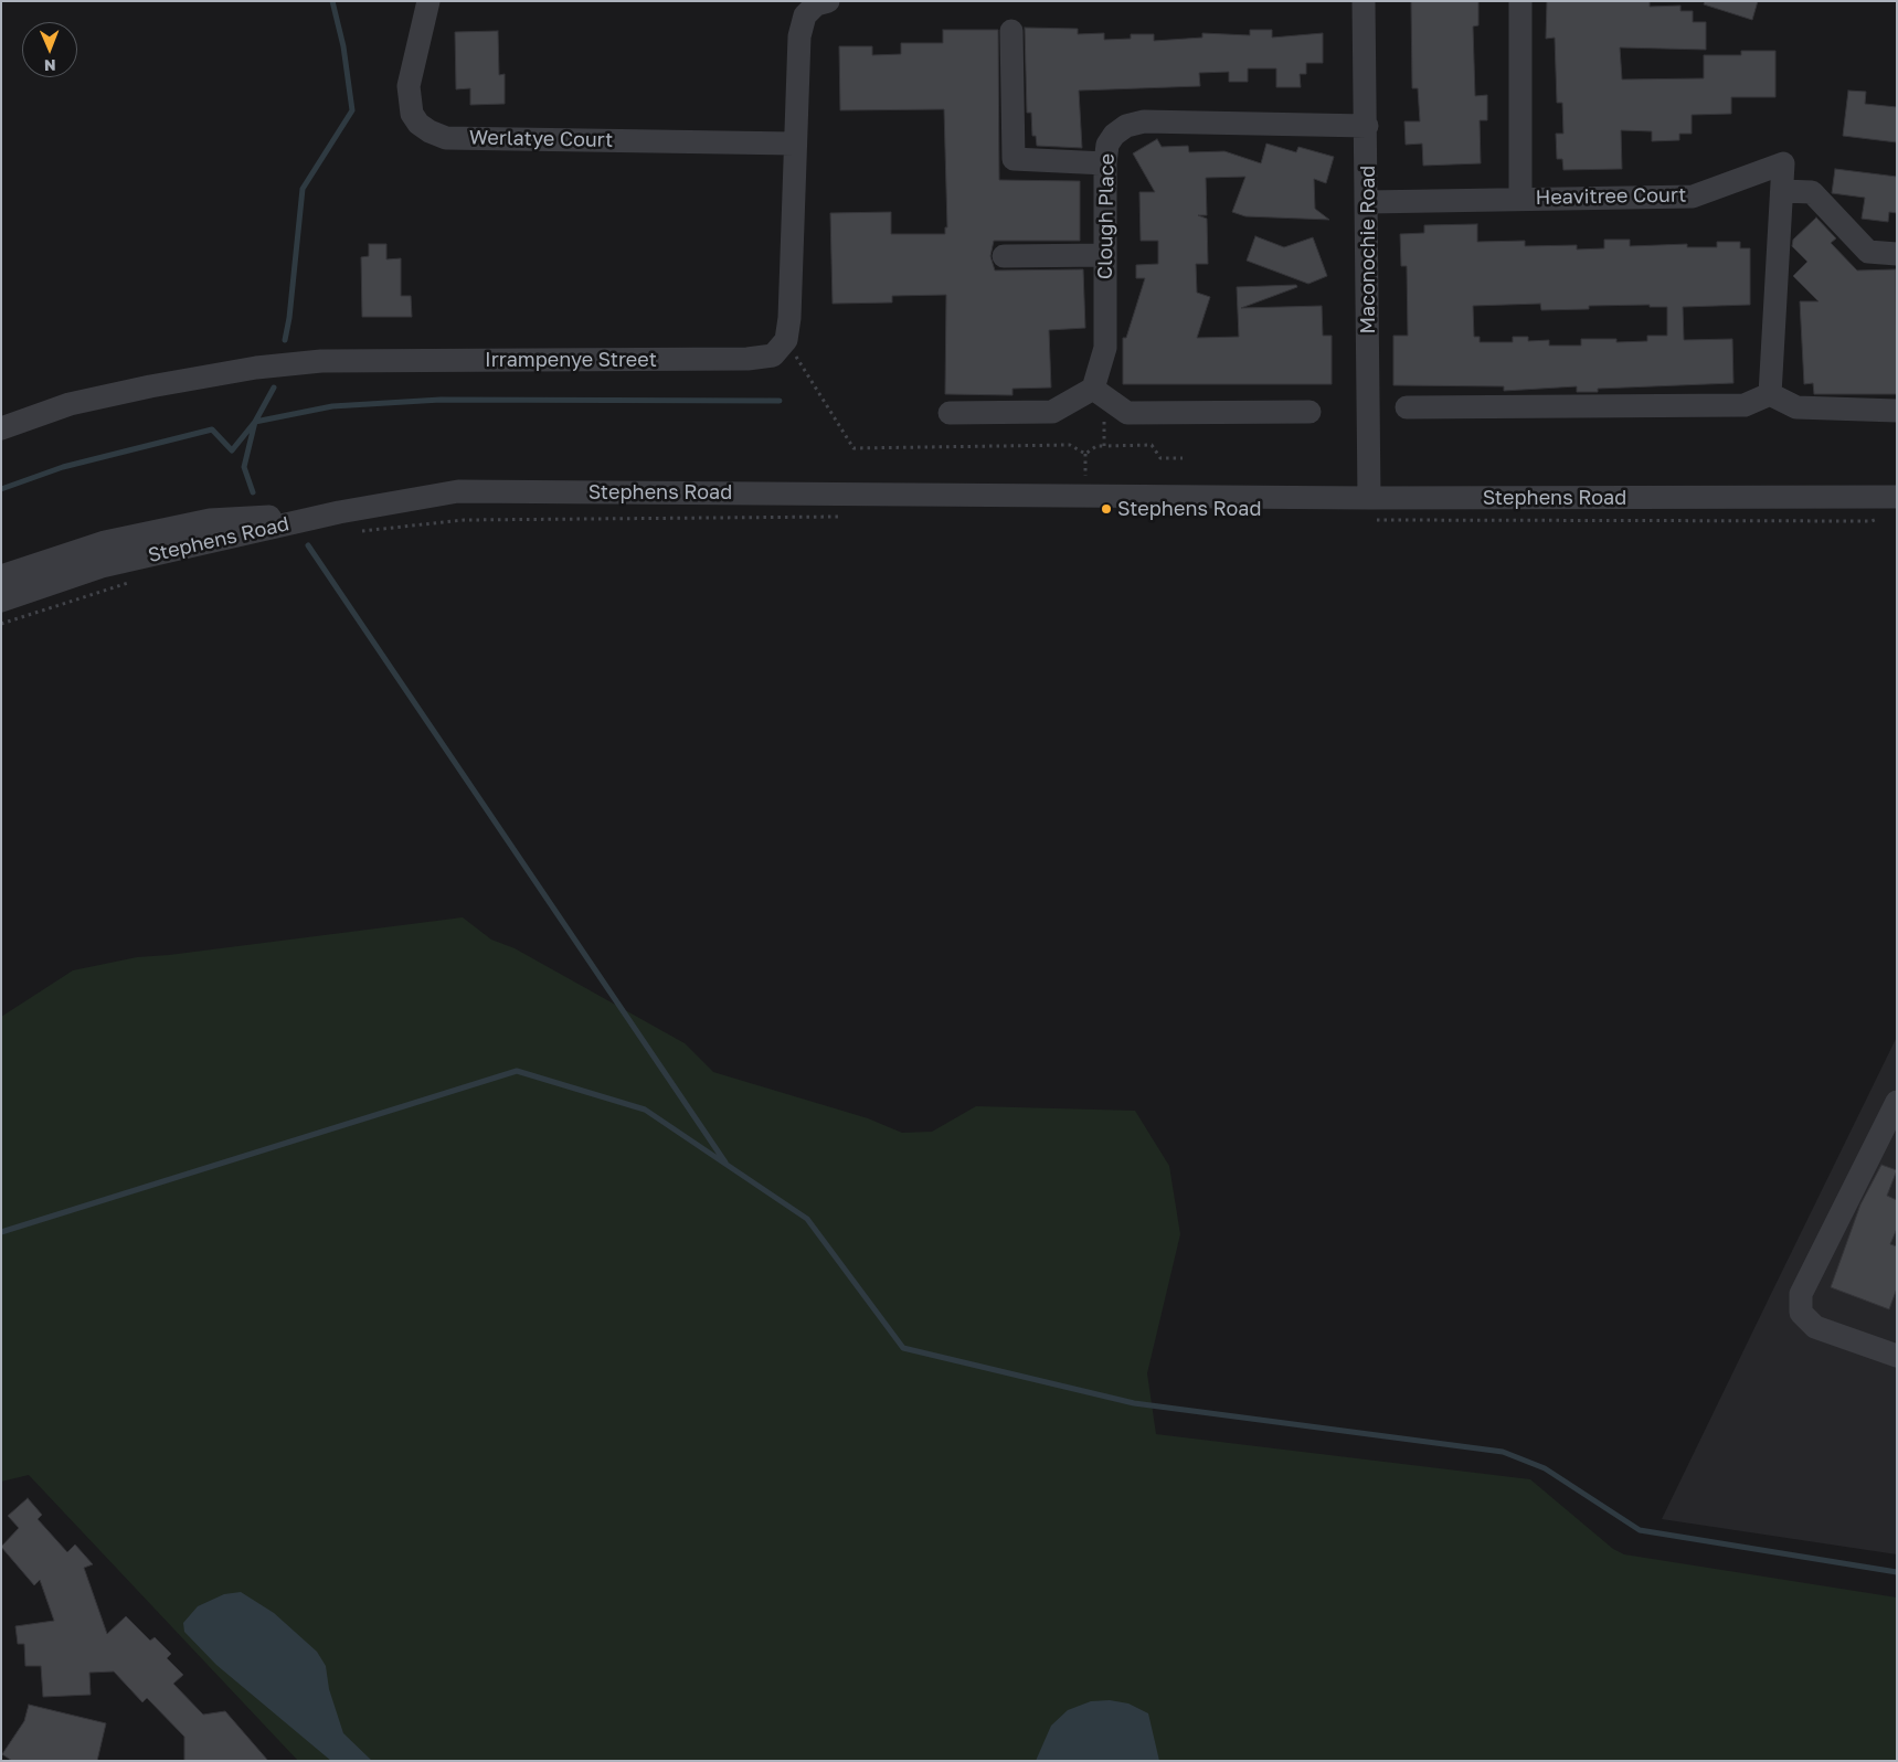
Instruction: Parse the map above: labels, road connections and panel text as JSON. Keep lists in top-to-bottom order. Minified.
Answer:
{"streets":{"street":["Werlatye Court","Heavitree Court","Clough Place","Maconochie Road","Irrampenye Street","Stephens Road"]},"crossings":[["Heavitree Court","Maconochie Road"],["Clough Place","Maconochie Road"],["Maconochie Road","Stephens Road"]],"places":["Stephens Road"],"north":"bottom"}
